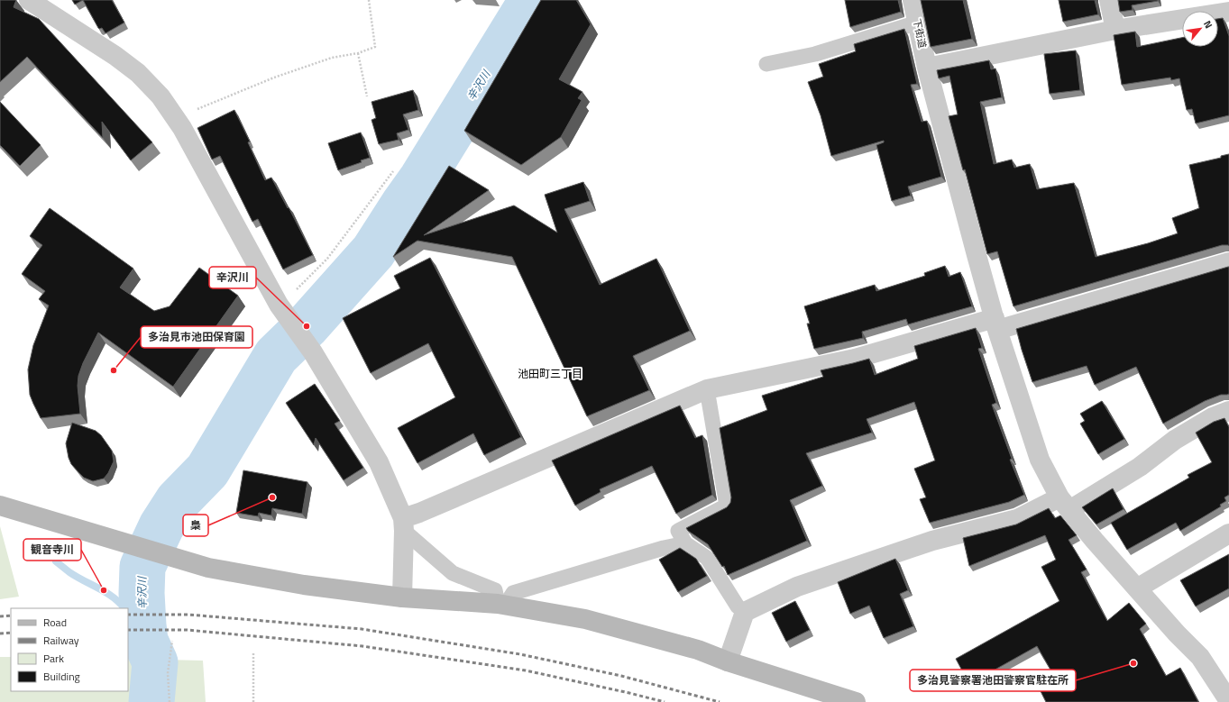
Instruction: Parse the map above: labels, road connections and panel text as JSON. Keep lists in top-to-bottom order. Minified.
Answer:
{"streets":{"street":["下街道"]},"districts":["池田町三丁目"],"water":["辛沢川"],"places":["辛沢川","多治見市池田保育園","梟","観音寺川","多治見警察署池田警察官駐在所"],"legend":["Road","Railway","Park","Building"],"north":"top right"}
